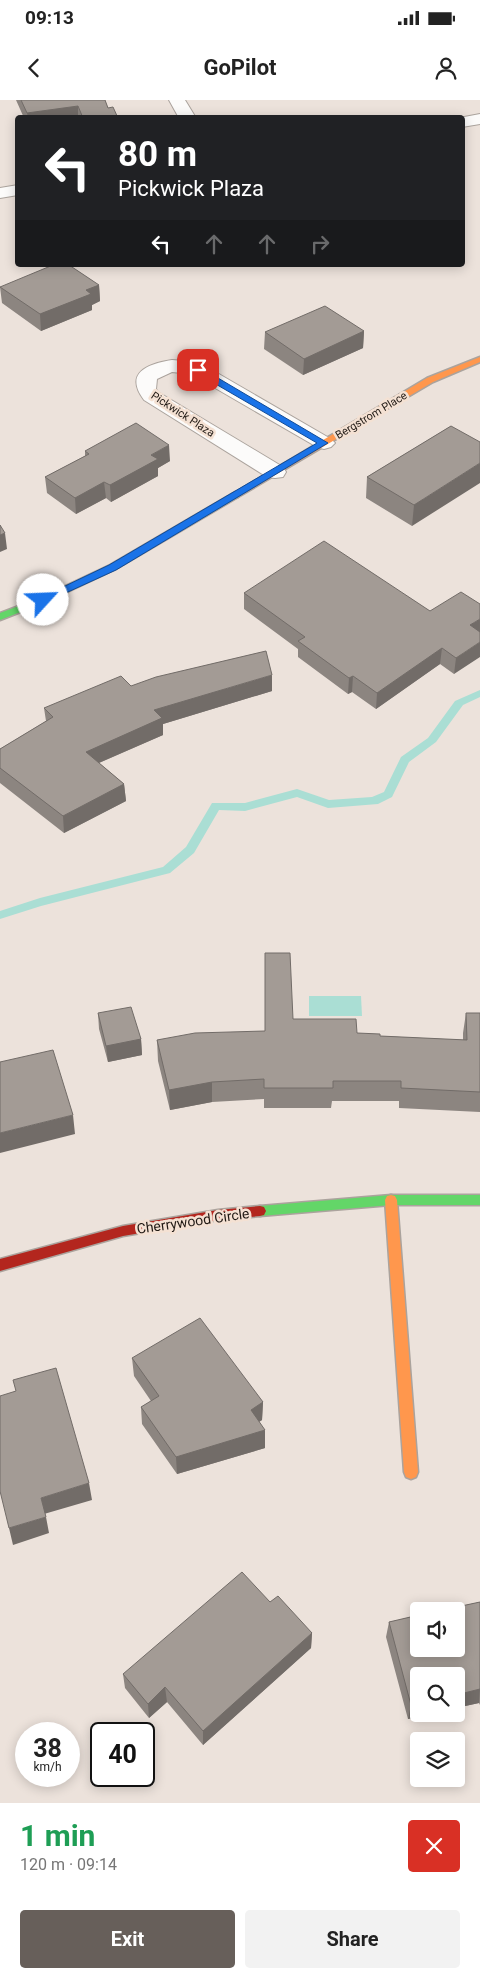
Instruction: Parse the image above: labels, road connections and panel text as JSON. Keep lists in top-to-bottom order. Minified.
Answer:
{"streets":{"street":["Pickwick Plaza","Bergstrom Place","Cherrywood Circle"]},"crossings":[["Pickwick Plaza","Bergstrom Place"]],"page":{"status":"09:13","header":"GoPilot","turn":["80 m","Pickwick Plaza"],"speed":"38 km/h","limit":"40","heading":["1 min","120 m · 09:14"],"buttons":["Exit","Share"]}}
